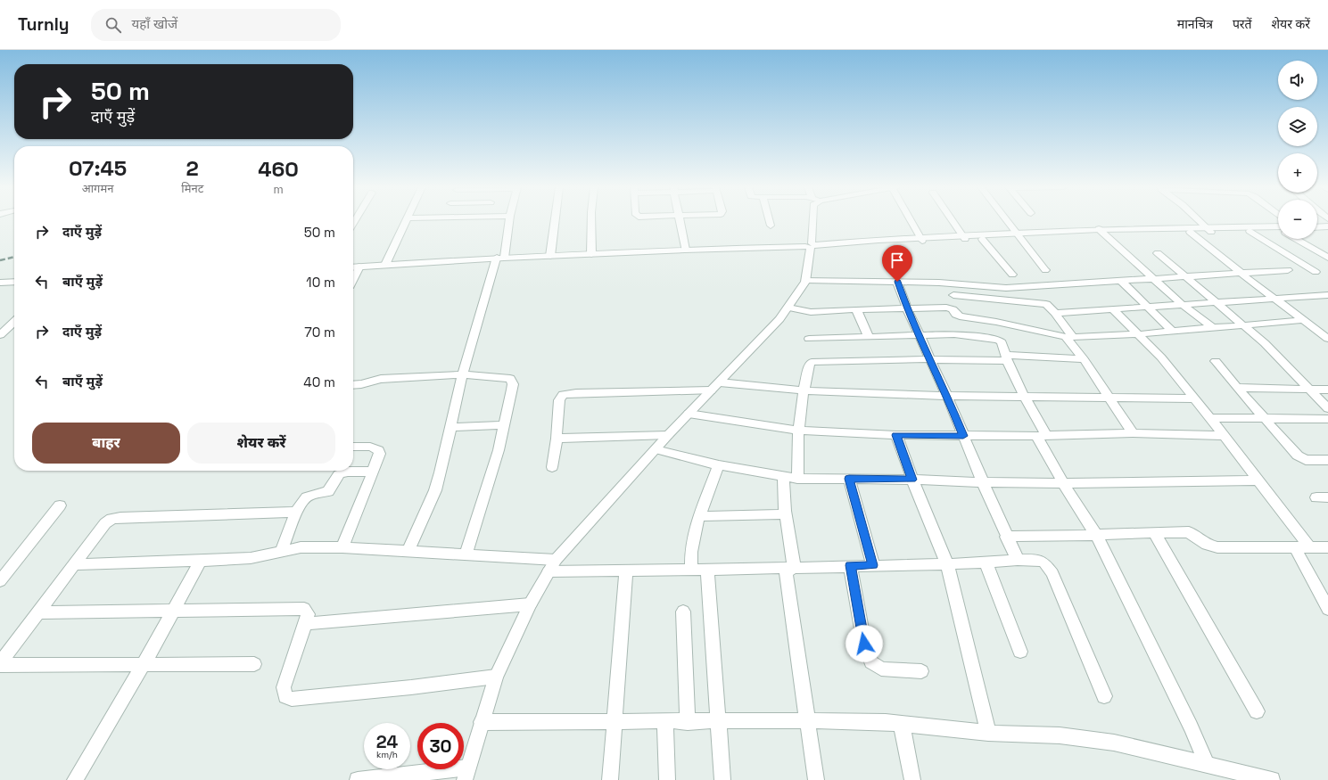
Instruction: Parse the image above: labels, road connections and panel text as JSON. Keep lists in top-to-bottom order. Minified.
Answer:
{"page":{"header":"Turnly","search":"यहाँ खोजें","nav":["मानचित्र","परतें","शेयर करें"],"map_buttons":["+","−"],"turn":["50 m","दाएँ मुड़ें"],"eta":["07:45","आगमन","2","मिनट","460","m"],"list":[{"name":"दाएँ मुड़ें","value":"50 m"},{"name":"बाएँ मुड़ें","value":"10 m"},{"name":"दाएँ मुड़ें","value":"70 m"},{"name":"बाएँ मुड़ें","value":"40 m"}],"buttons":["बाहर","शेयर करें"],"speed":"24 km/h","limit":"30"}}
